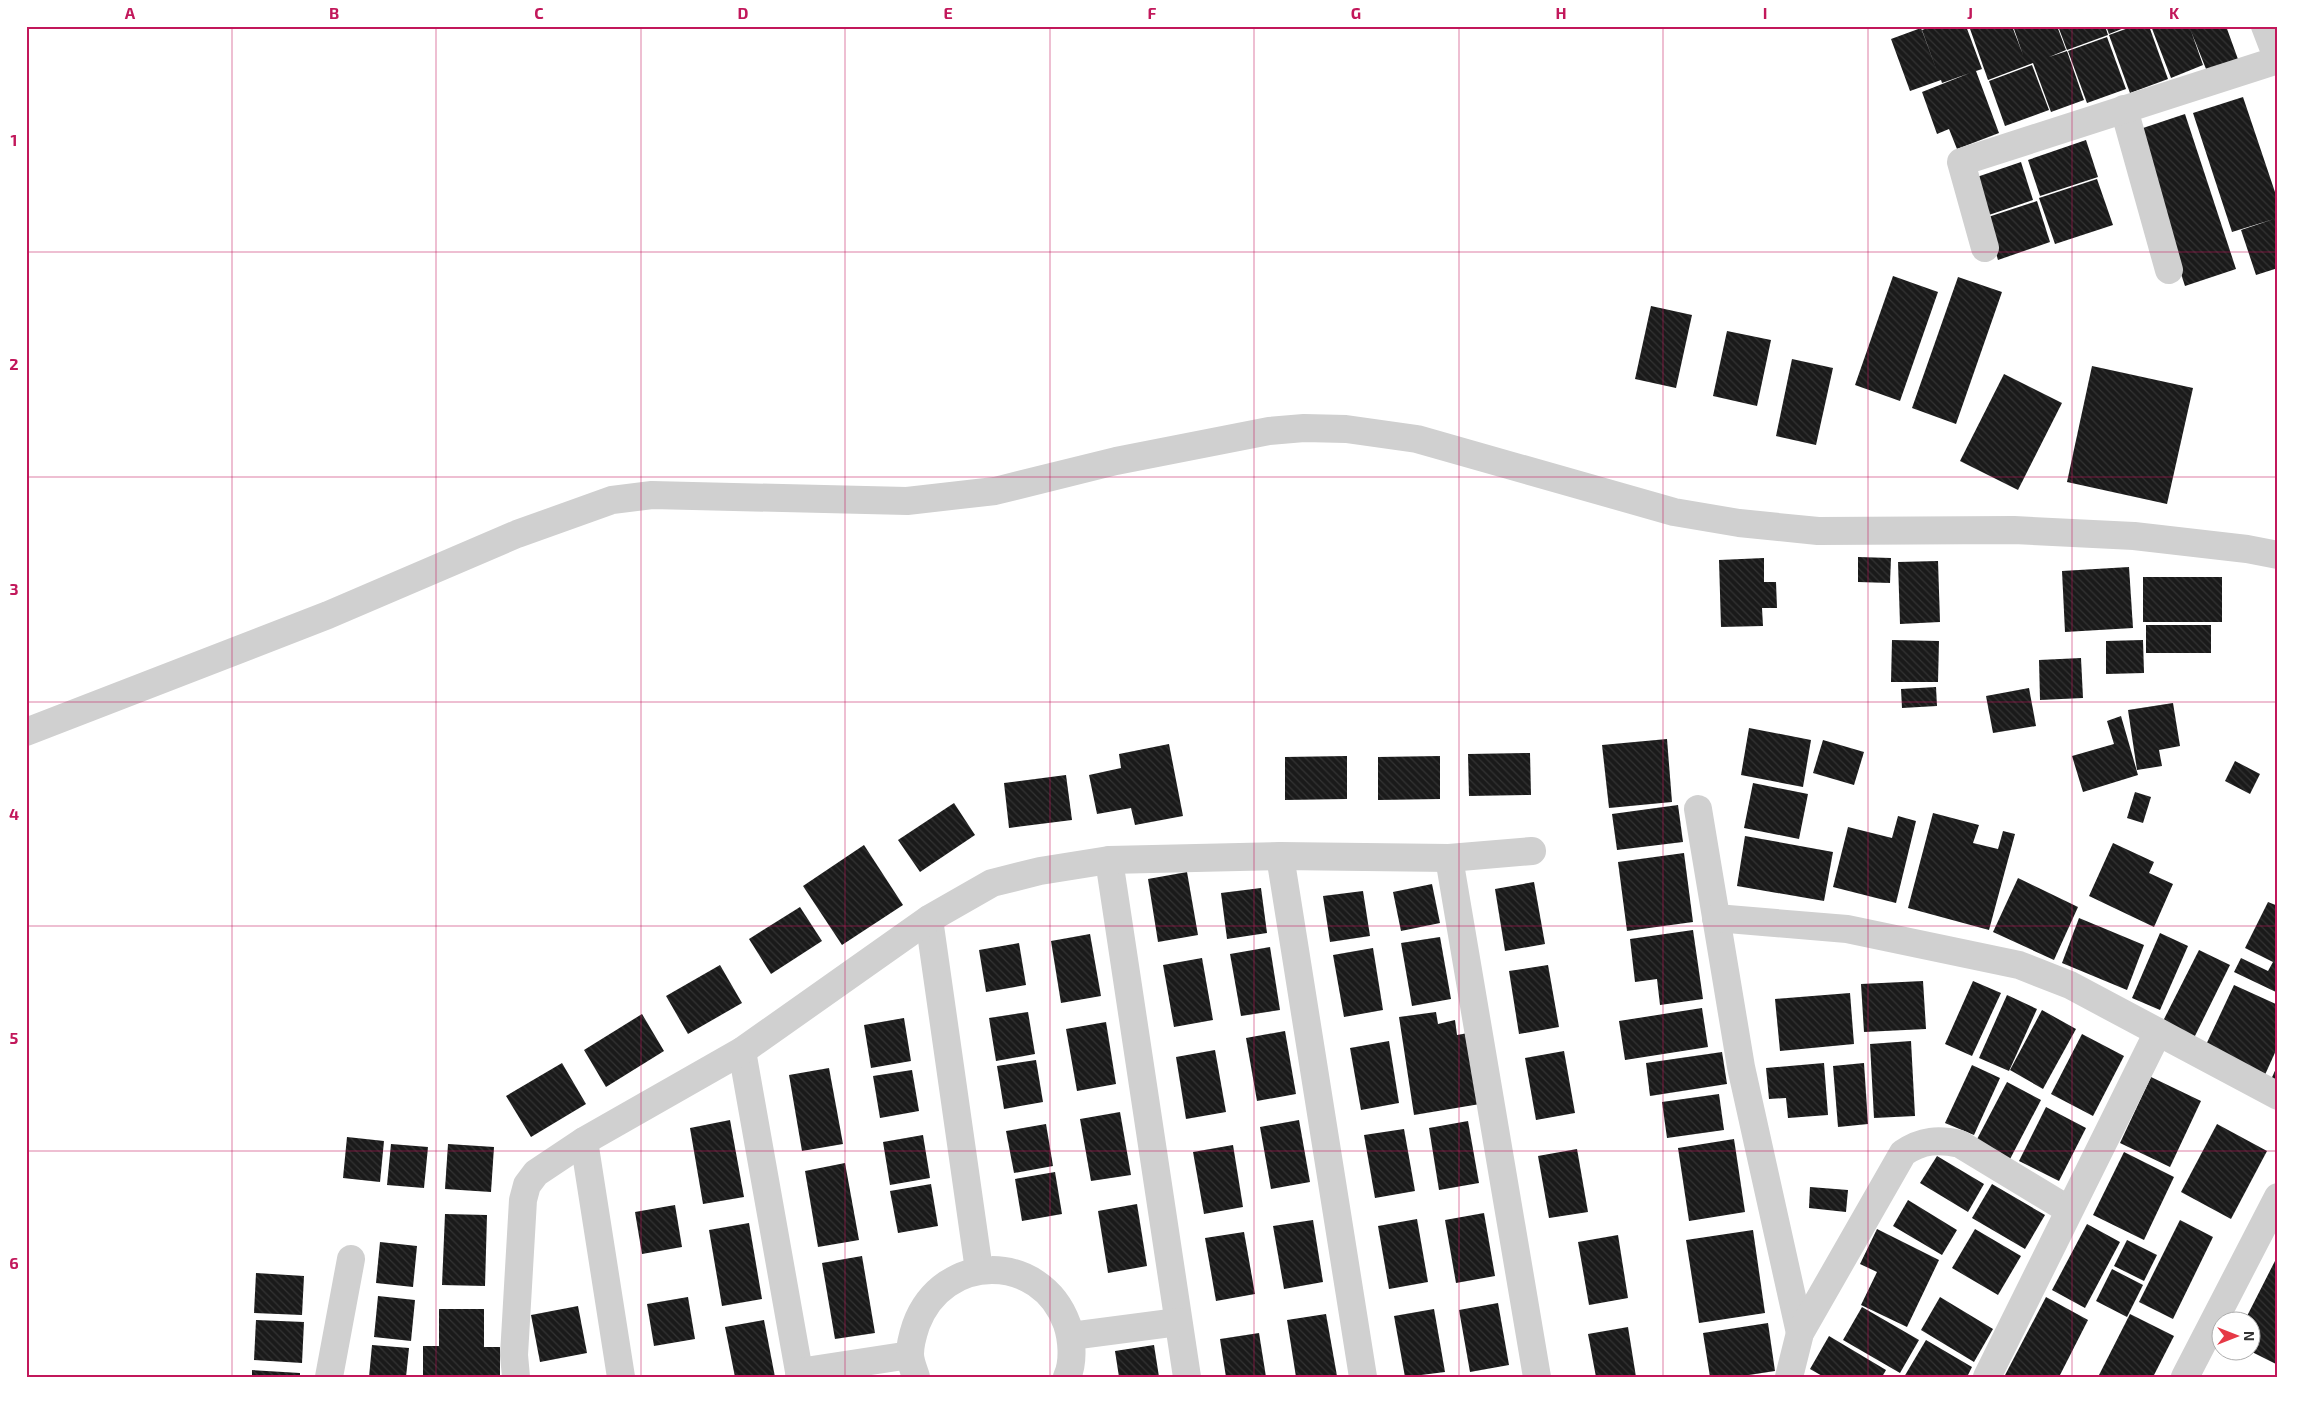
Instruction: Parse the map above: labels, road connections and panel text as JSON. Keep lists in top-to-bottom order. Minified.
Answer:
{"north":"right","grid":{"columns":["A","B","C","D","E","F","G","H","I","J","K"],"rows":["1","2","3","4","5","6"]}}
